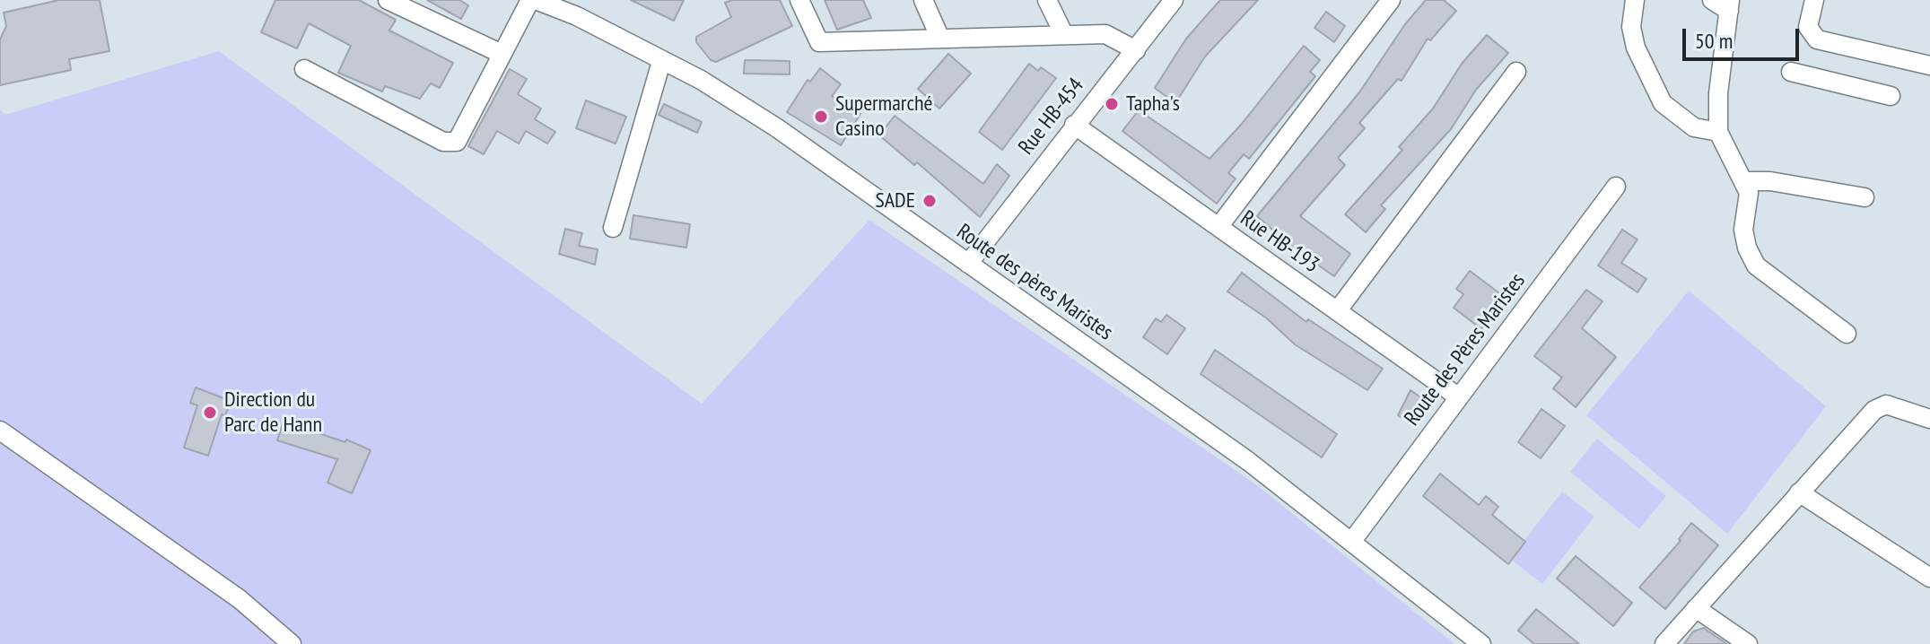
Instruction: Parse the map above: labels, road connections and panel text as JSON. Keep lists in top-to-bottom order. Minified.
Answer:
{"streets":{"street":["Rue HB-454","Rue HB-193","Route des pères Maristes","Route des Pères Maristes"]},"crossings":[["Rue HB-454","Rue HB-193"],["Rue HB-454","Route des pères Maristes"],["Rue HB-193","Route des Pères Maristes"],["Route des pères Maristes","Route des Pères Maristes"]],"places":["Tapha's","Supermarché Casino","SADE","Direction du Parc de Hann"],"scale_bar":"50 m"}
